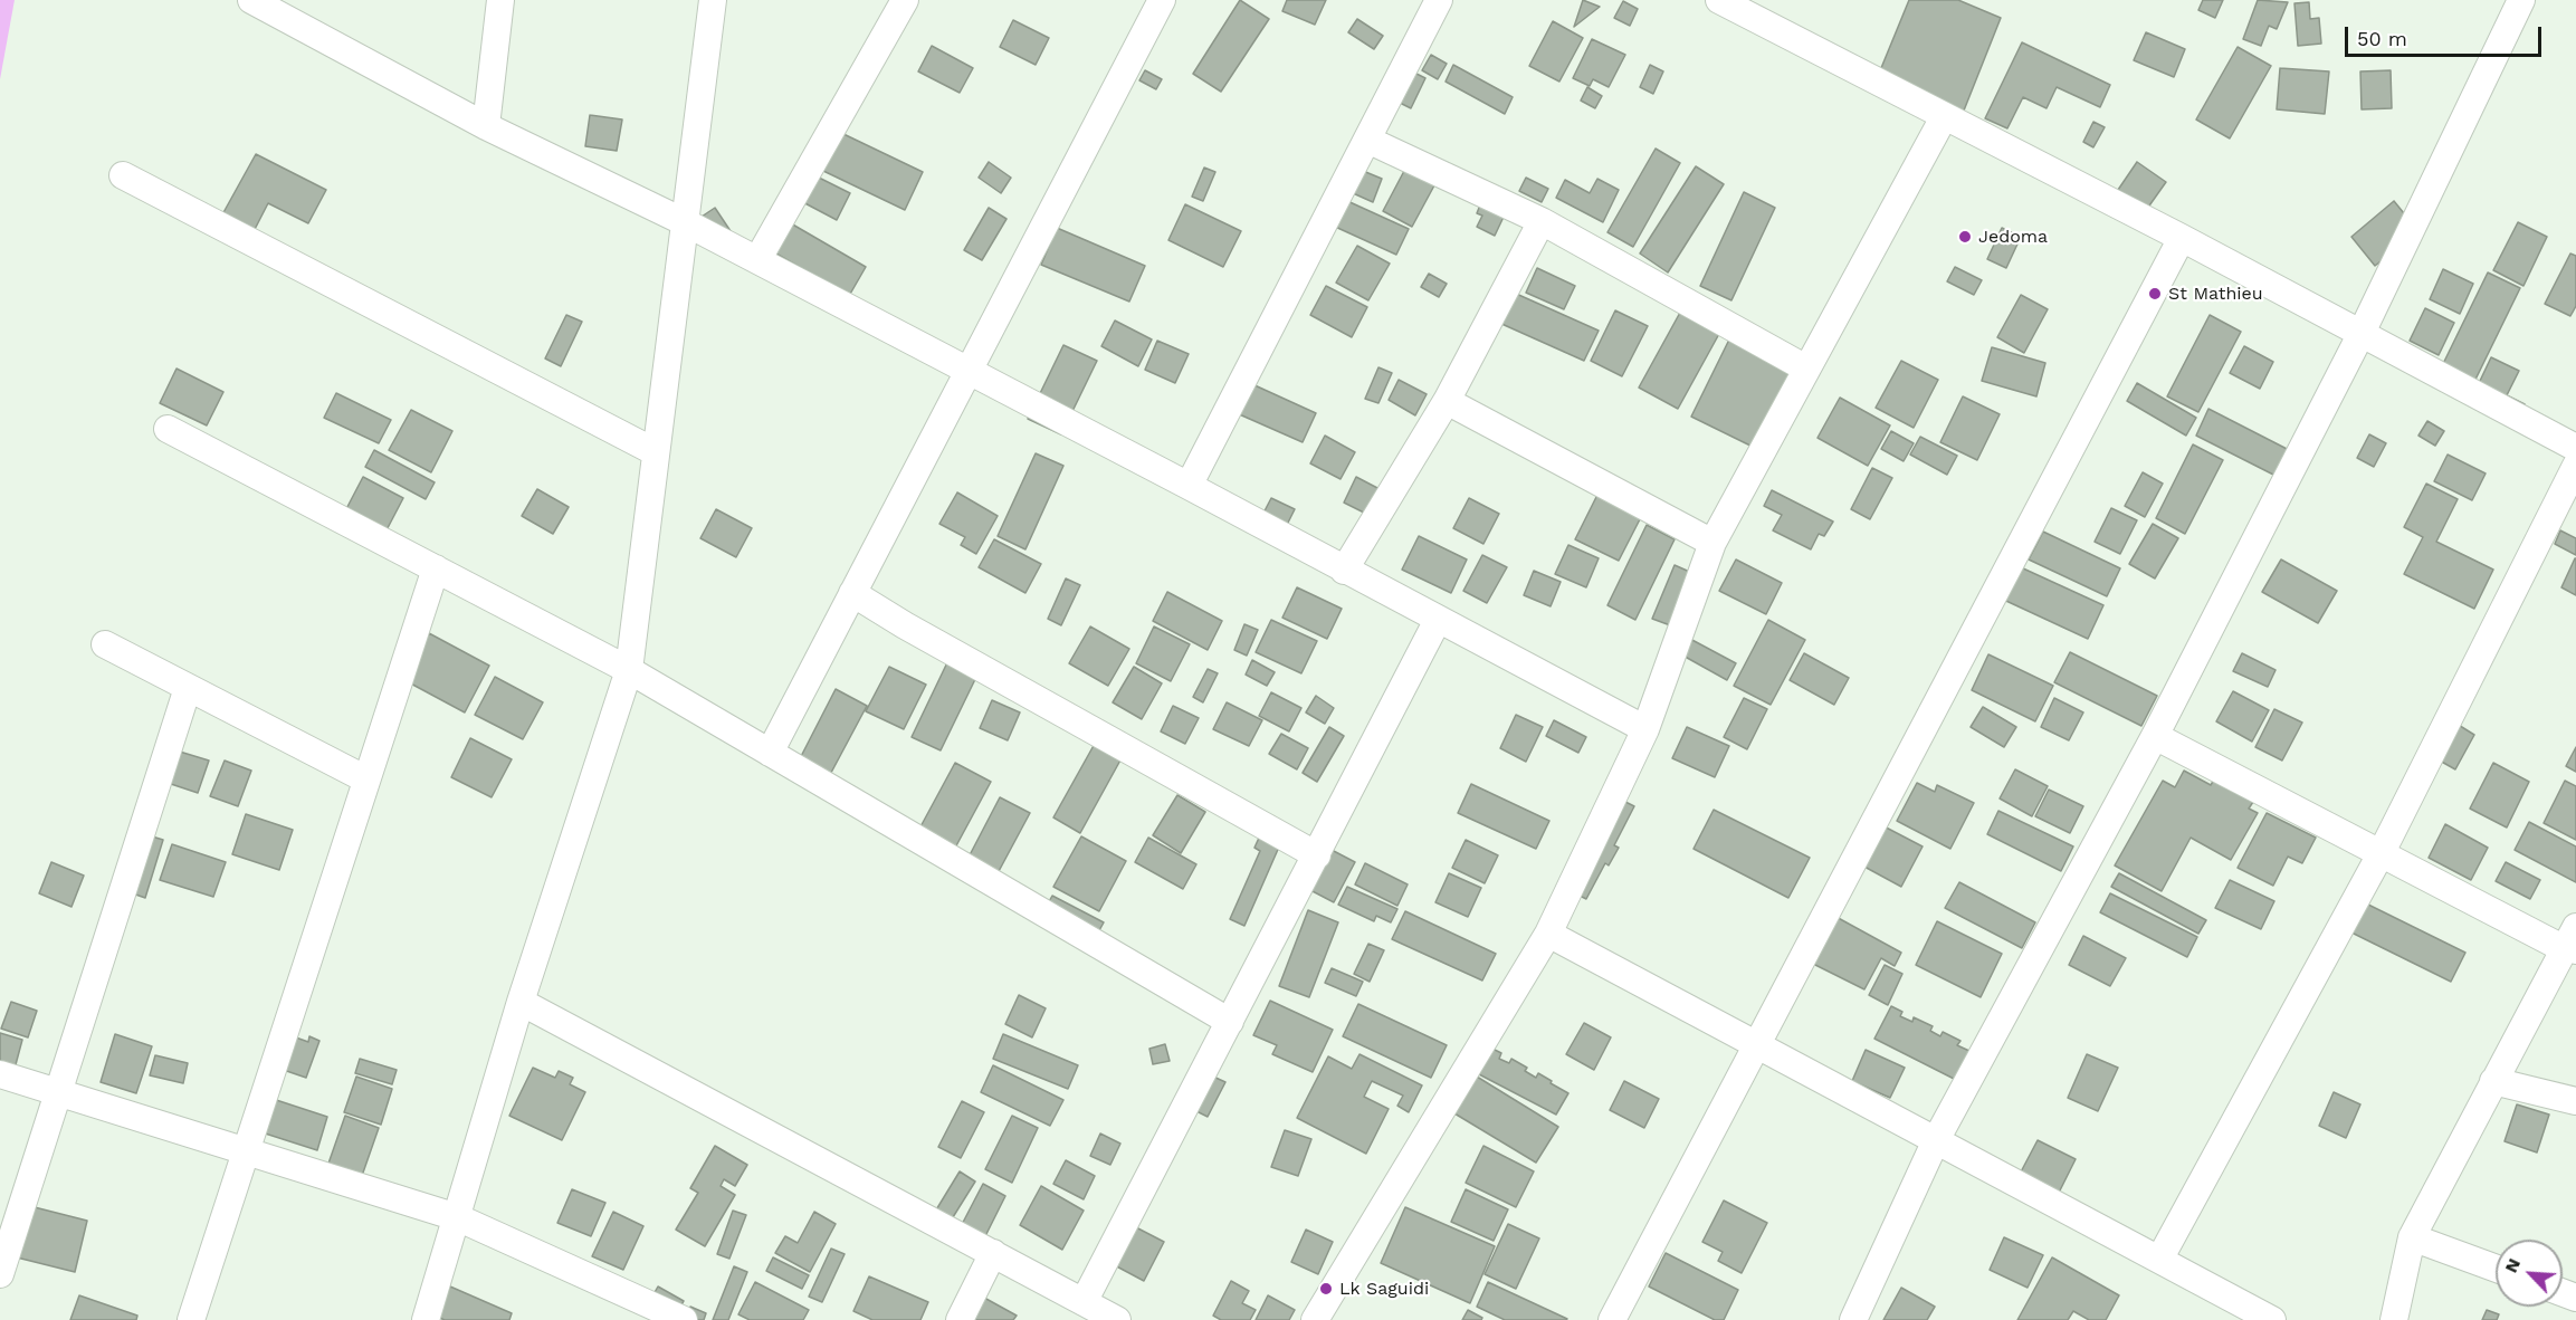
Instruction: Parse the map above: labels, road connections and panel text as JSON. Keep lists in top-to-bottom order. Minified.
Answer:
{"places":["Jedoma","St Mathieu","Lk Saguidi"],"scale_bar":"50 m","north":"top left"}
